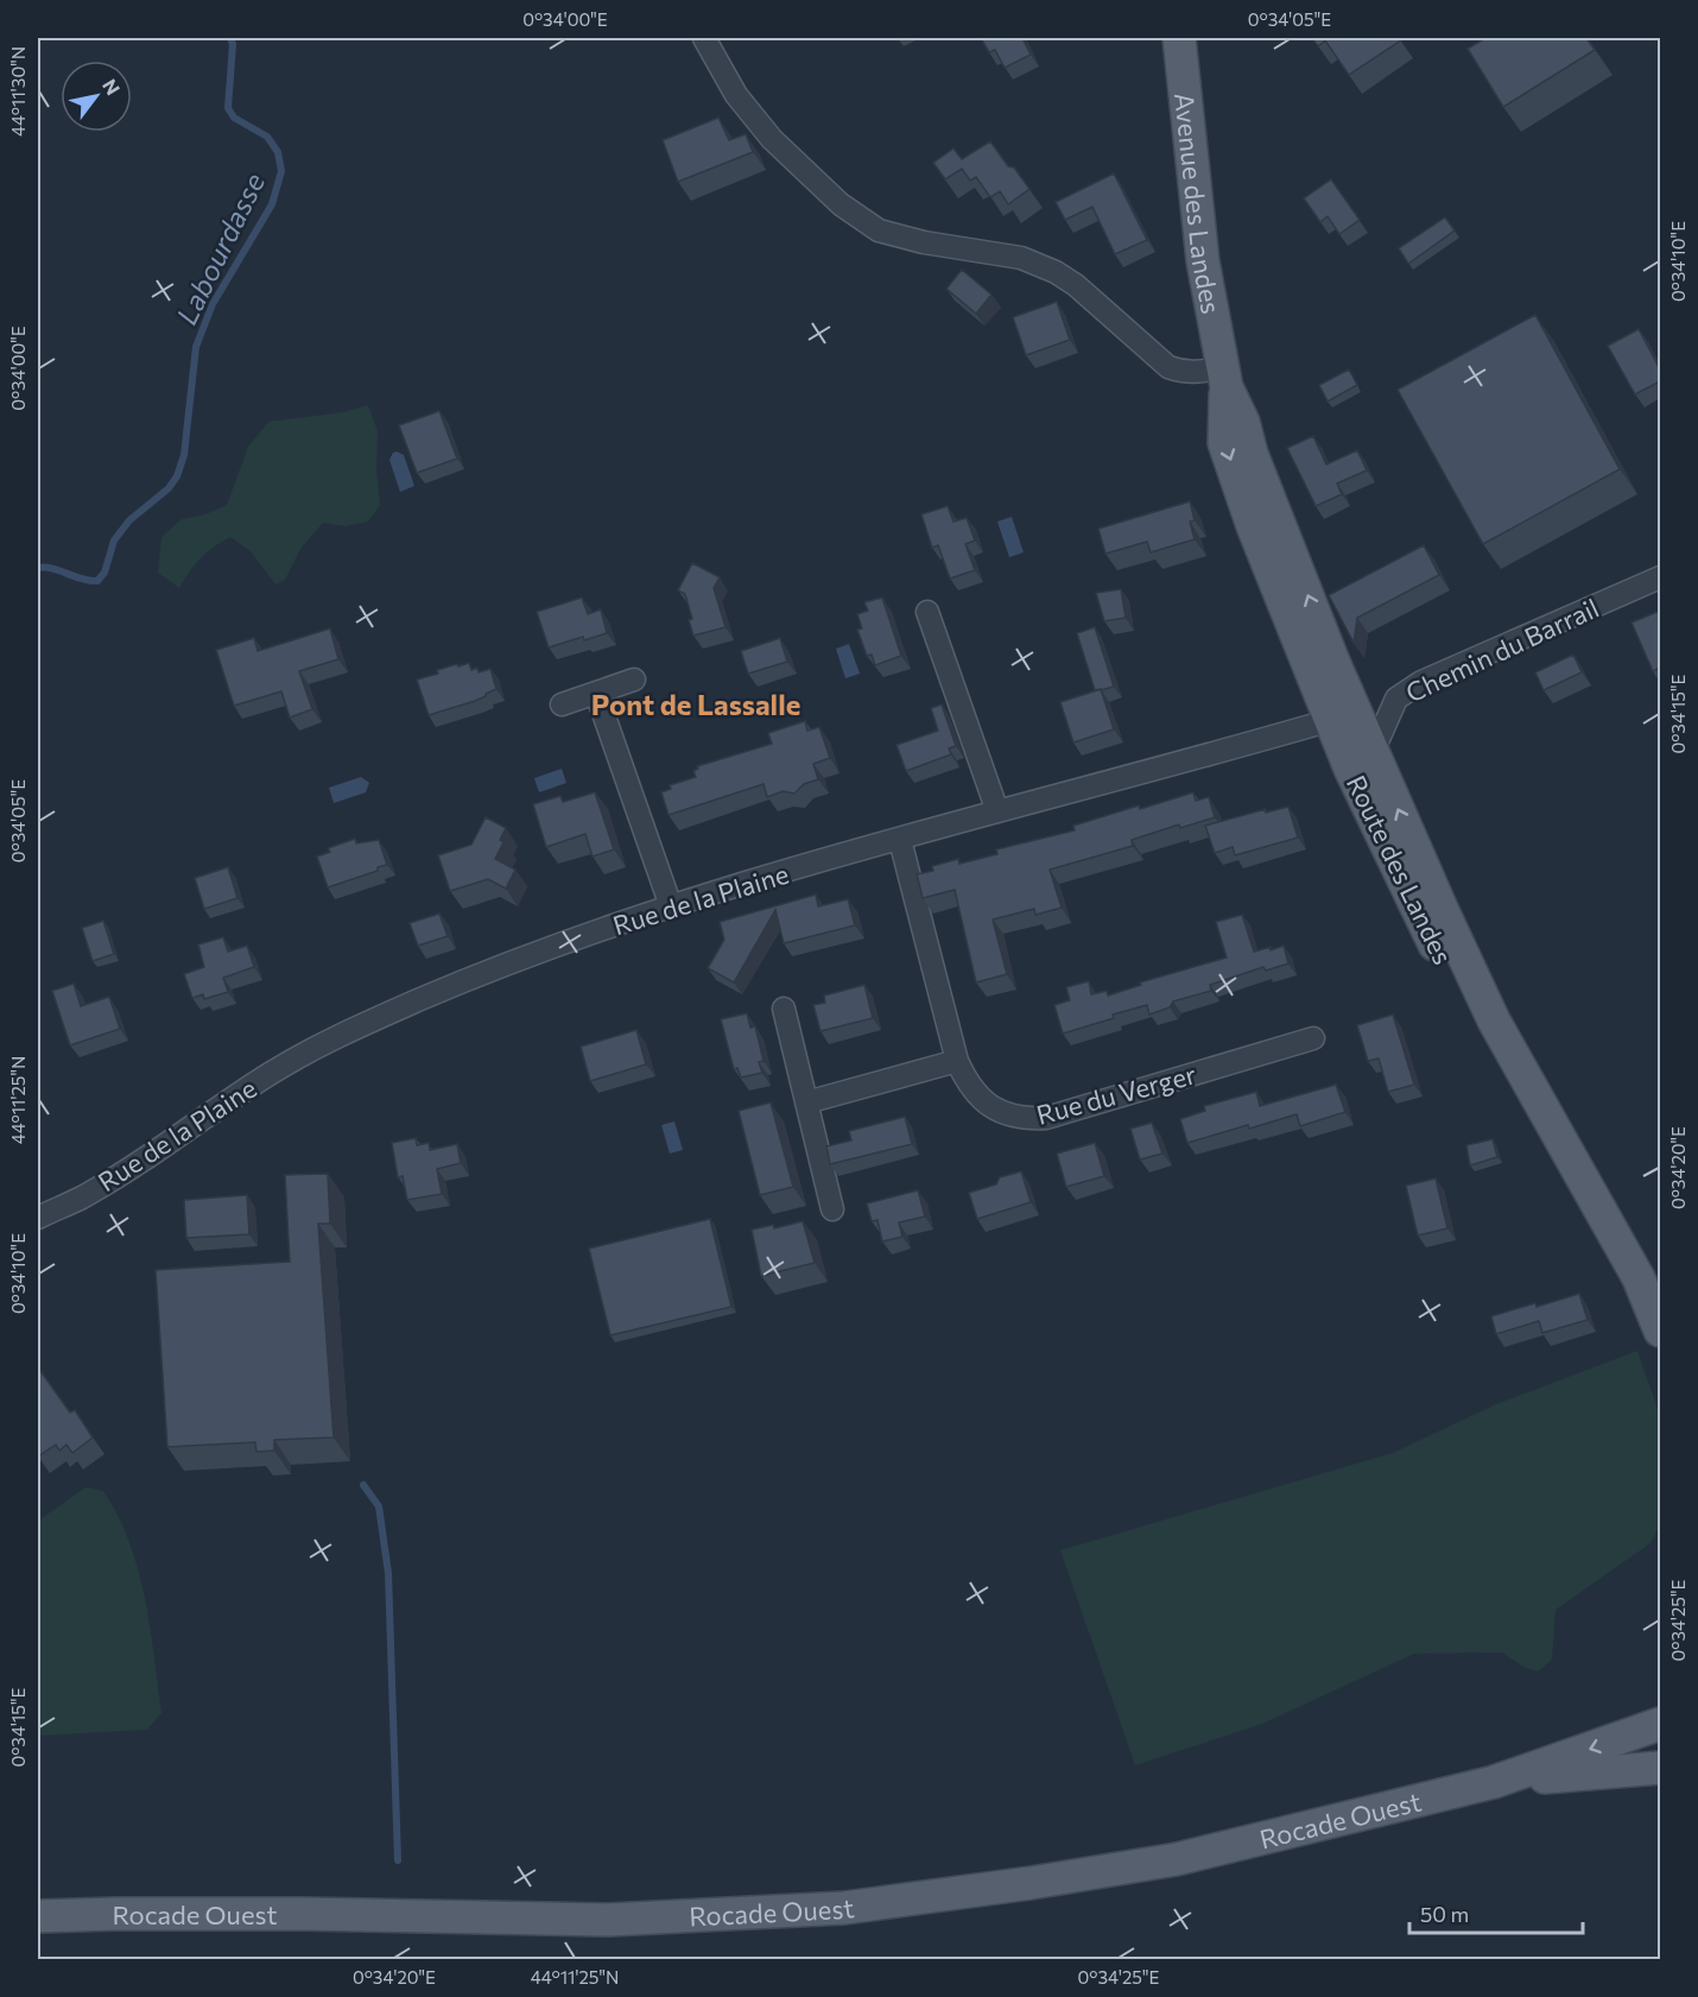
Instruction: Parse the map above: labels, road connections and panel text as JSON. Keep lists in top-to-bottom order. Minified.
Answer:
{"streets":{"main road":["Avenue des Landes","Route des Landes","Rocade Ouest"],"street":["Chemin du Barrail","Rue de la Plaine","Rue du Verger"]},"crossings":[["Avenue des Landes","Route des Landes"],["Chemin du Barrail","Route des Landes"],["Route des Landes","Rue de la Plaine"],["Rue de la Plaine","Rue du Verger"]],"districts":["Pont de Lassalle"],"water":["Labourdasse"],"scale_bar":"50 m","north":"top right","coordinates":["0°34'00\"E","0°34'05\"E","44°11'30\"N","0°34'10\"E","0°34'15\"E","44°11'25\"N","0°34'20\"E","0°34'25\"E"]}
